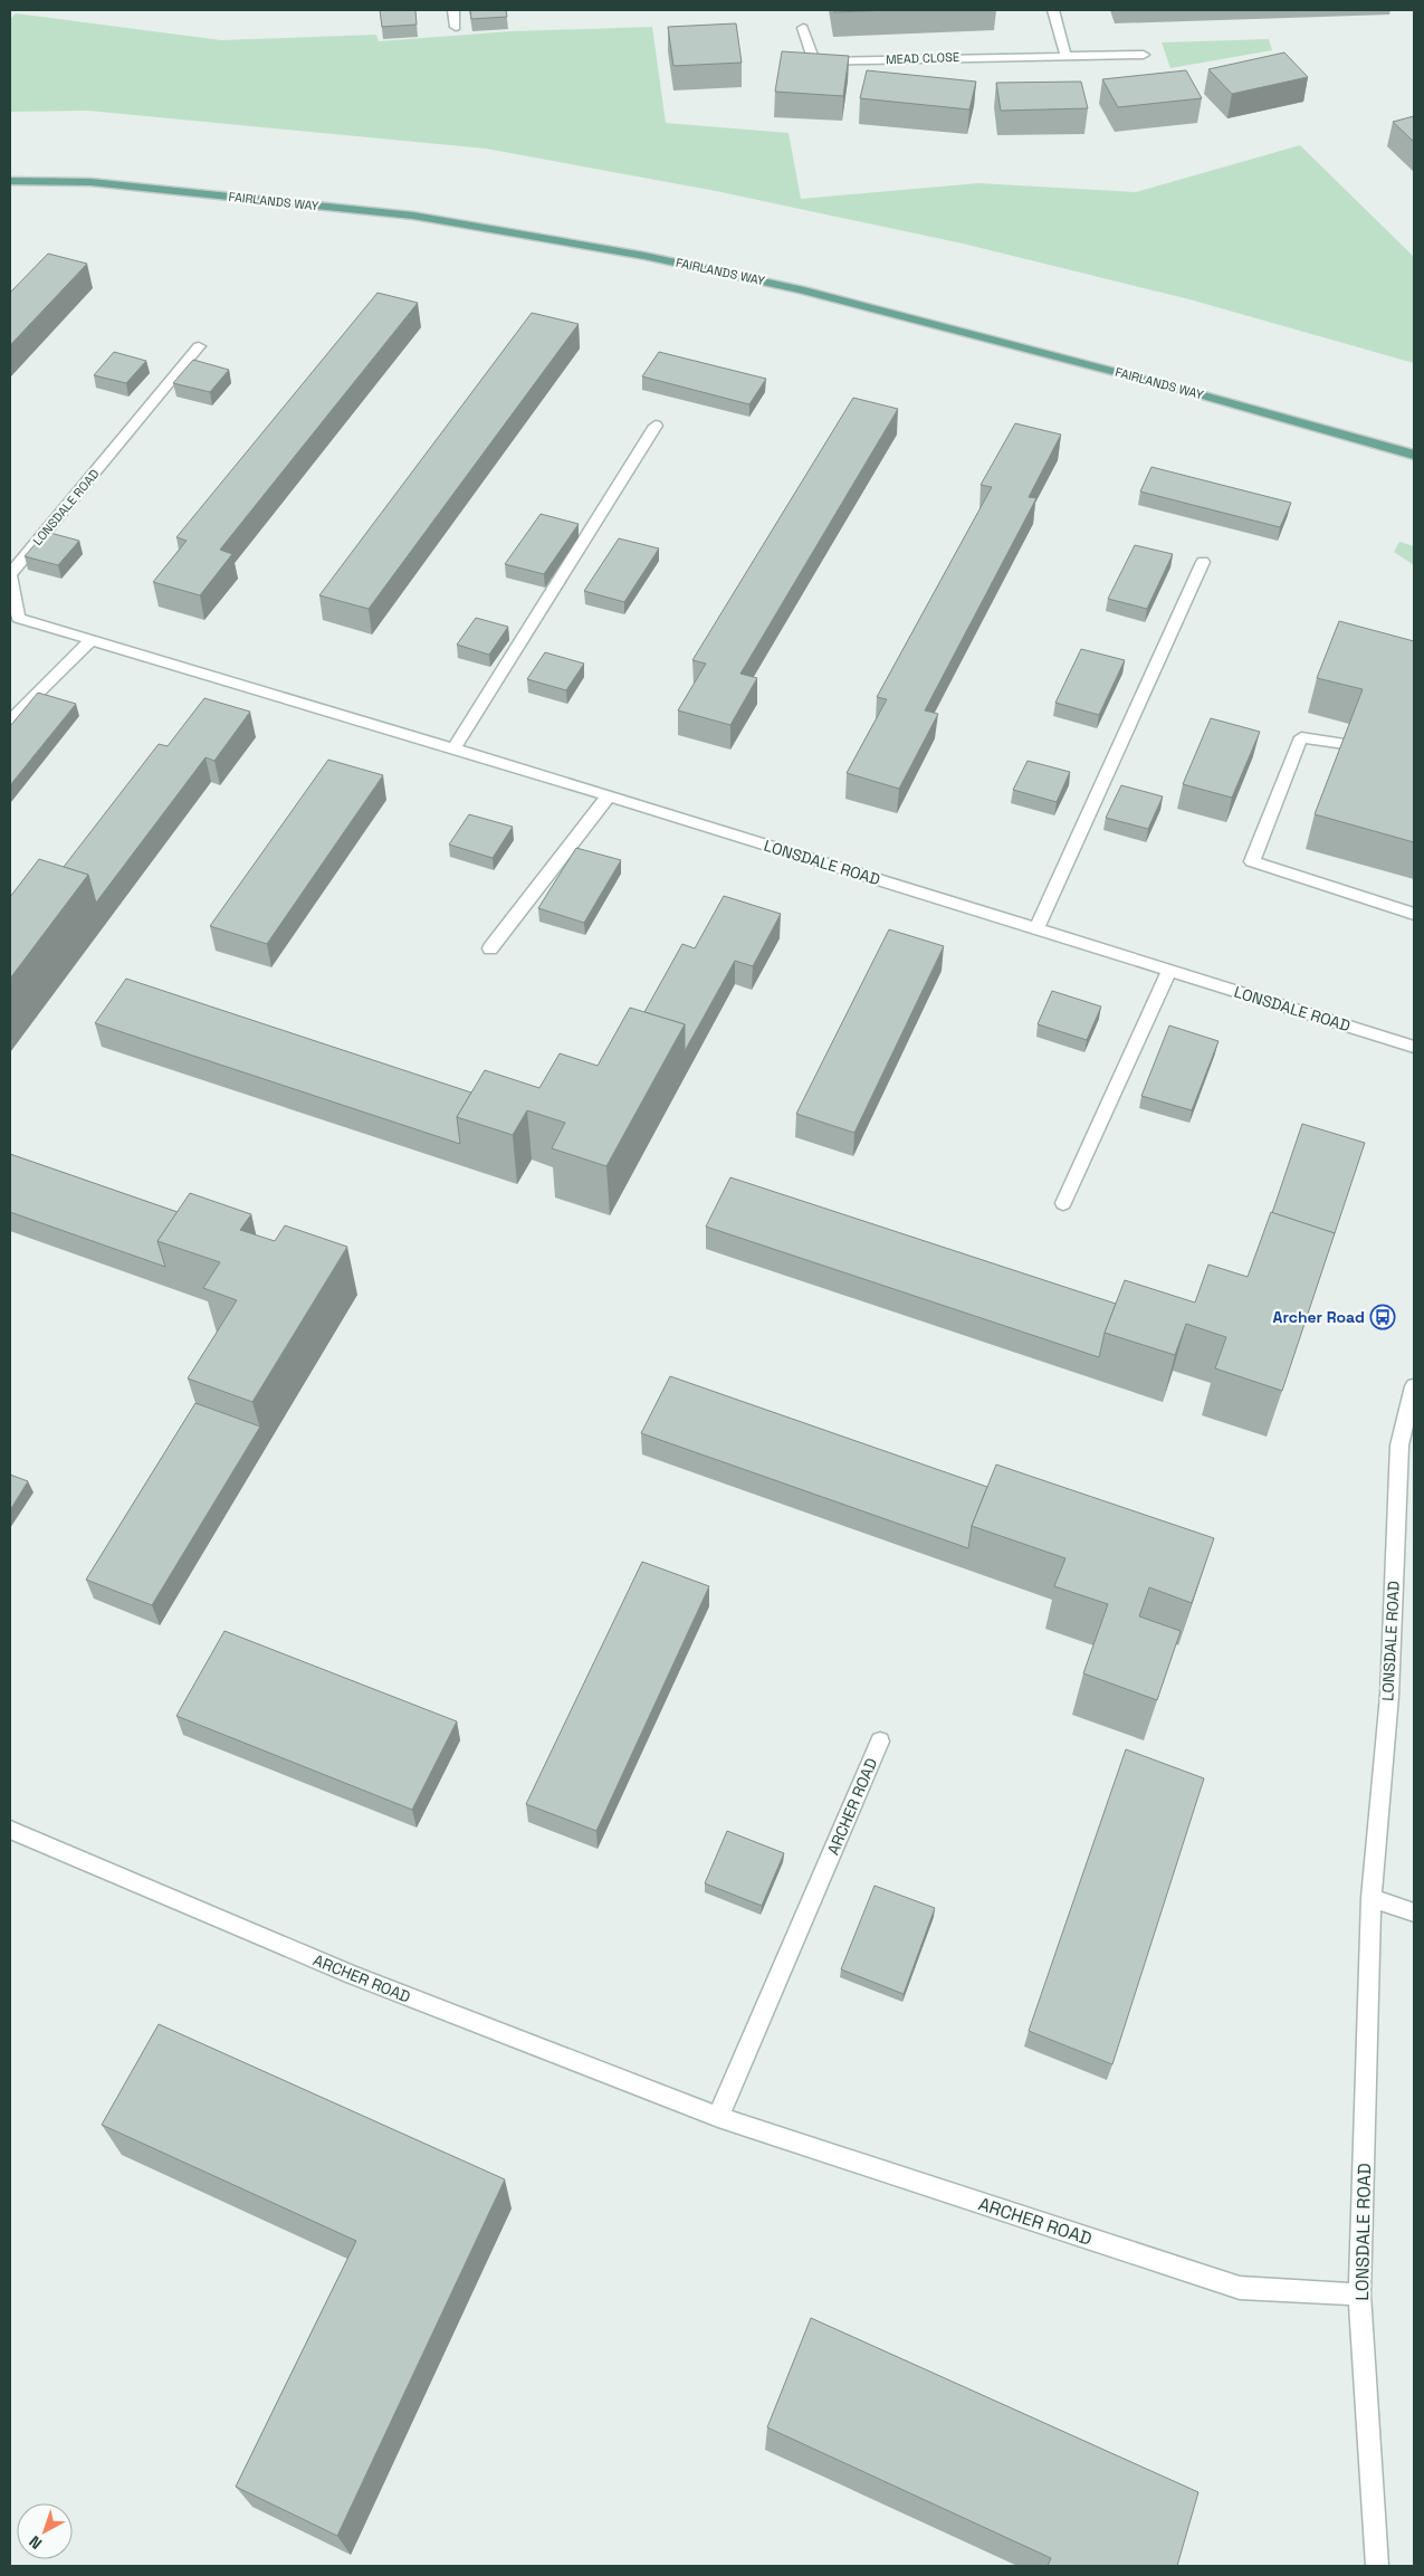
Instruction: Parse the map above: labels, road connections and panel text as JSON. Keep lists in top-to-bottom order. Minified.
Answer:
{"streets":{"main road":["FAIRLANDS WAY"],"street":["MEAD CLOSE","LONSDALE ROAD","ARCHER ROAD"]},"crossings":[["LONSDALE ROAD","ARCHER ROAD"]],"places":{"bus stop":["Archer Road"]},"north":"bottom left"}
